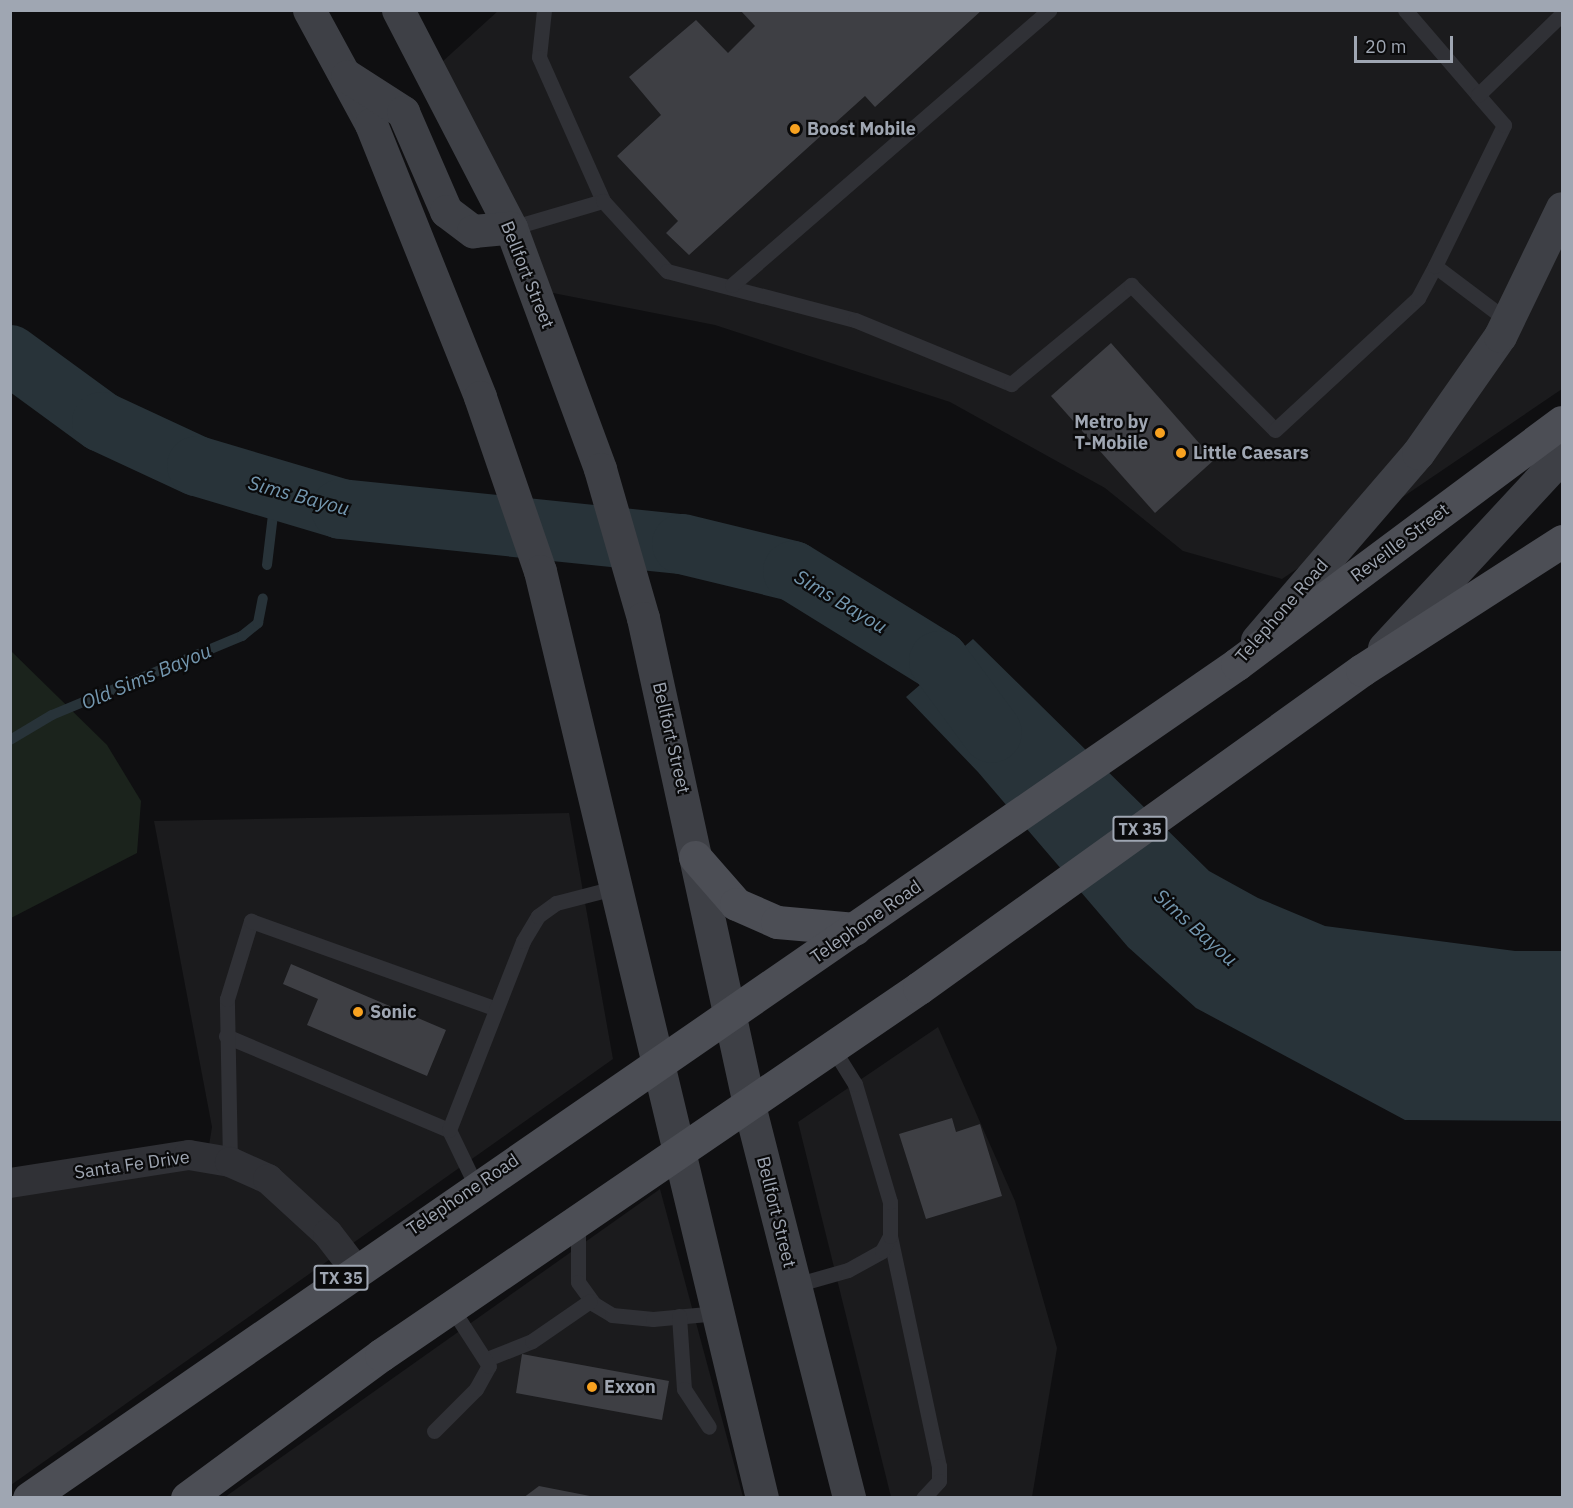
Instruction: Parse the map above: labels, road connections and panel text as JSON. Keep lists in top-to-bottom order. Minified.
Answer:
{"streets":{"main road":["Bellfort Street","Reveille Street","Telephone Road","TX 35"],"street":["Santa Fe Drive"]},"crossings":[["Bellfort Street","Telephone Road"],["Bellfort Street","TX 35"],["Reveille Street","Telephone Road"],["Telephone Road","Santa Fe Drive"]],"water":["Sims Bayou","Old Sims Bayou"],"places":["Boost Mobile","Metro by T-Mobile","Little Caesars","Sonic","Exxon"],"scale_bar":"20 m"}
